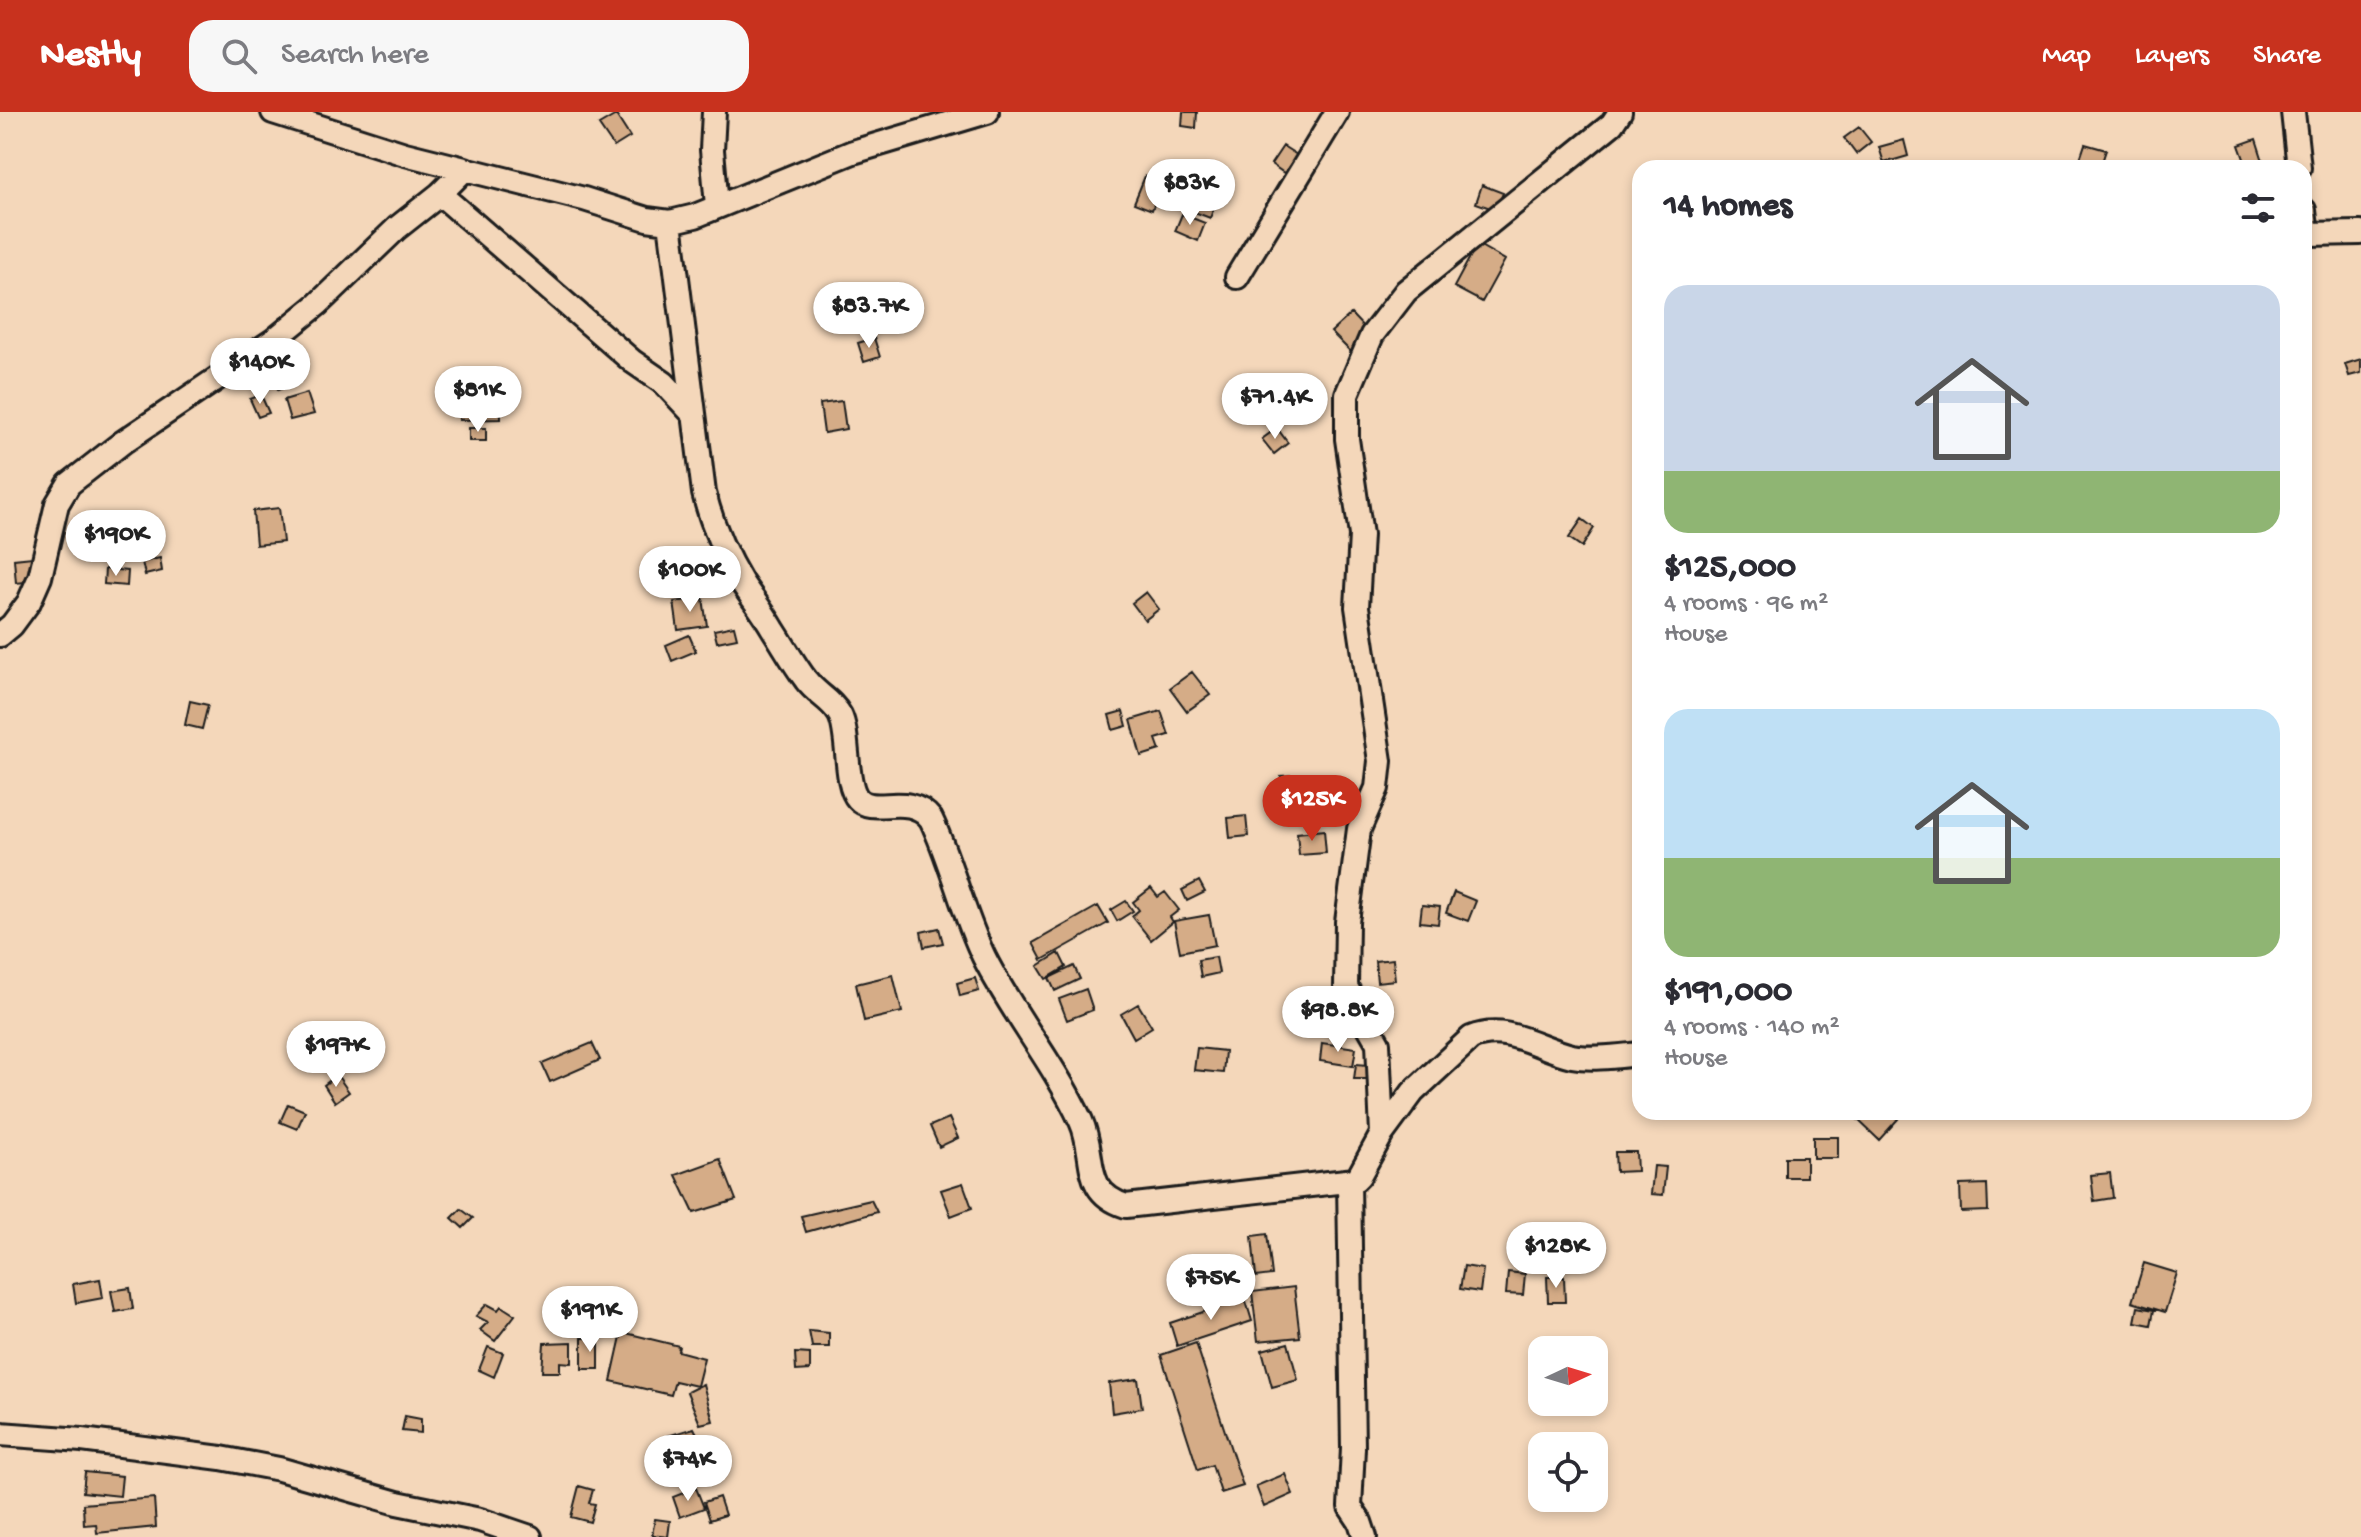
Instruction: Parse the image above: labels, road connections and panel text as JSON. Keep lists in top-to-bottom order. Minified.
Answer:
{"north":"right","page":{"header":"Nestly","search":"Search here","nav":["Map","Layers","Share"],"price":["$83K","$83.7K","$140K","$81K","$71.4K","$190K","$100K","$125K","$98.8K","$197K","$128K","$75K","$191K","$74K"],"heading":"14 homes","list":[{"name":"$125,000","note":"4 rooms · 96 m² · House"},{"name":"$191,000","note":"4 rooms · 140 m² · House"}]}}
